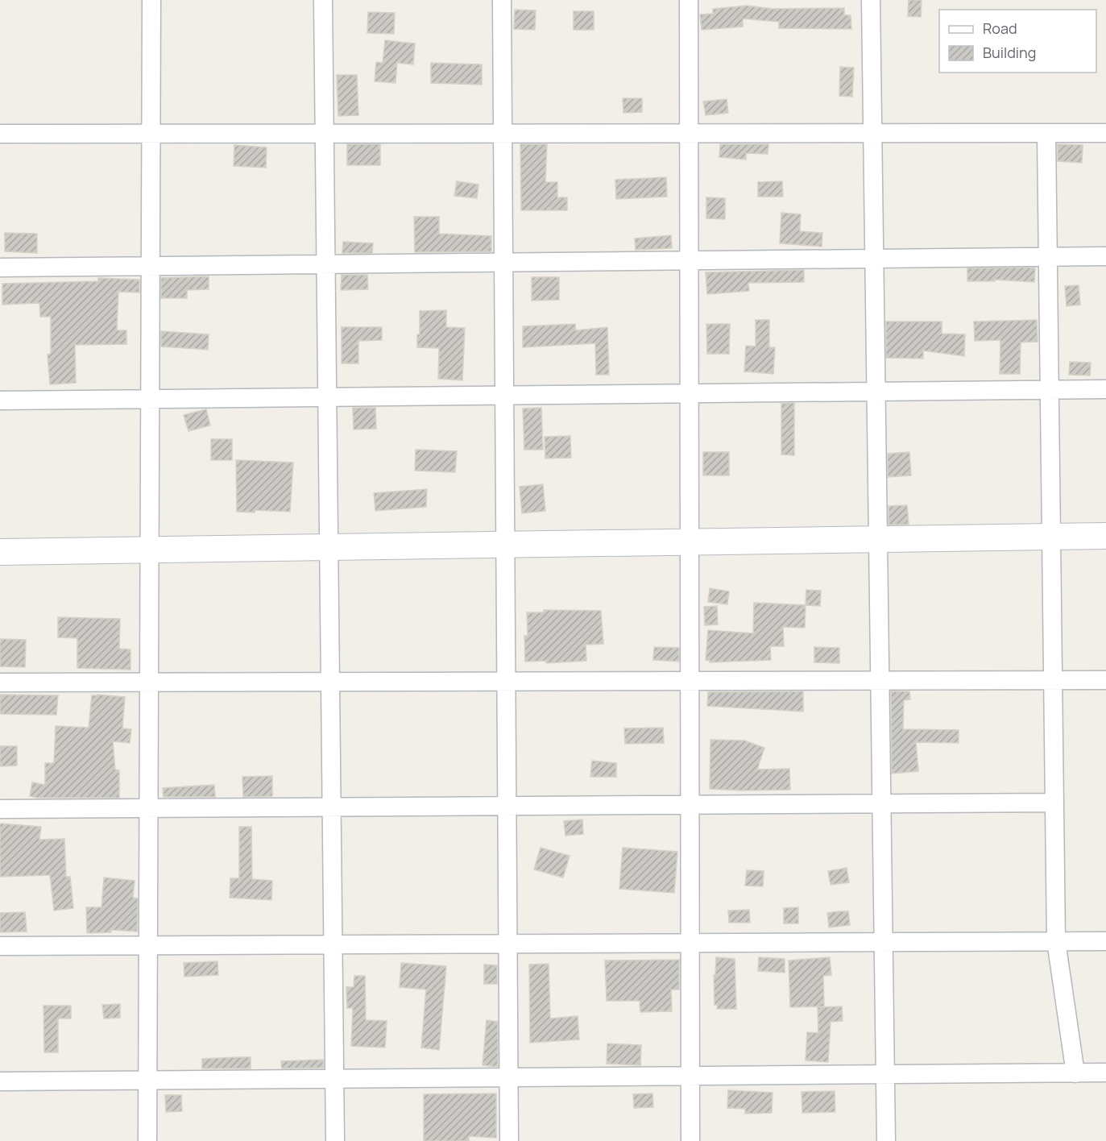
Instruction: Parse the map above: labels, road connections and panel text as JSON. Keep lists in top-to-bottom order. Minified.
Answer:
{"legend":["Road","Building"]}
